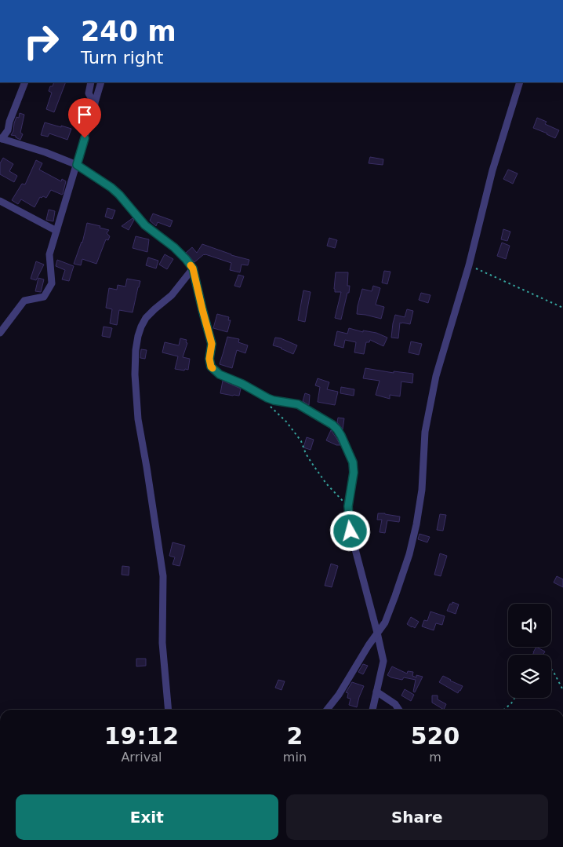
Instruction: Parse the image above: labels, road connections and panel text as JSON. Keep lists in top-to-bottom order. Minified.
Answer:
{"page":{"turn":["240 m","Turn right"],"eta":["19:12","Arrival","2","min","520","m"],"buttons":["Exit","Share"]}}
